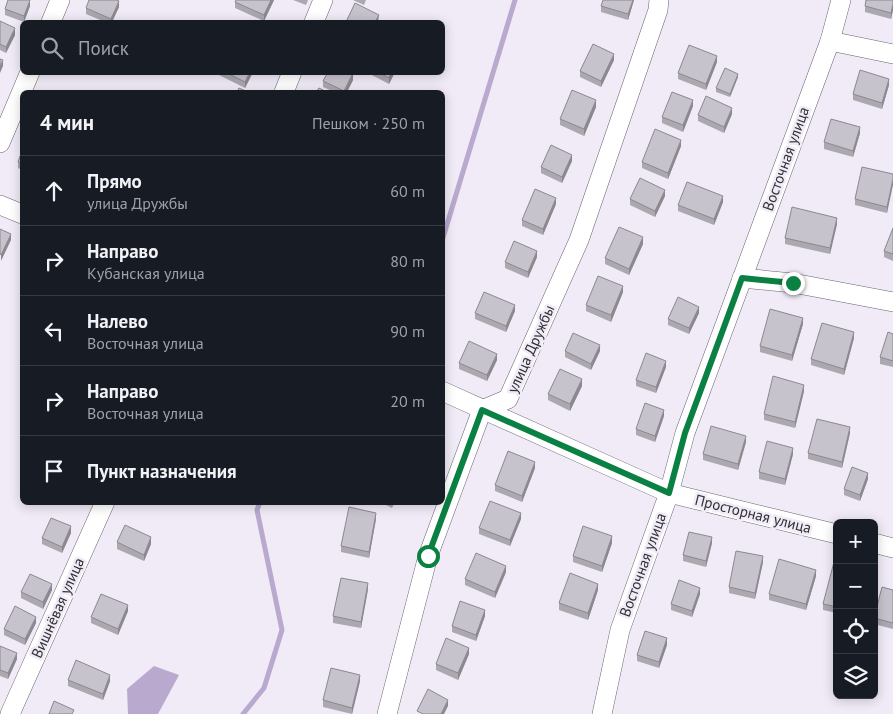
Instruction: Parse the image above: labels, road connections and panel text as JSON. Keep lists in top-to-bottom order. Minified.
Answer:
{"streets":{"street":["Восточная улица","улица Дружбы","Просторная улица","Вишнёвая улица"]},"crossings":[["Восточная улица","Просторная улица"],["улица Дружбы","Просторная улица"]],"page":{"search":"Поиск","heading":["4 мин","Пешком · 250 m"],"list":[["Прямо","улица Дружбы","60 m"],["Направо","Кубанская улица","80 m"],["Налево","Восточная улица","90 m"],["Направо","Восточная улица","20 m"],"Пункт назначения"],"map_buttons":["+","−"]}}
